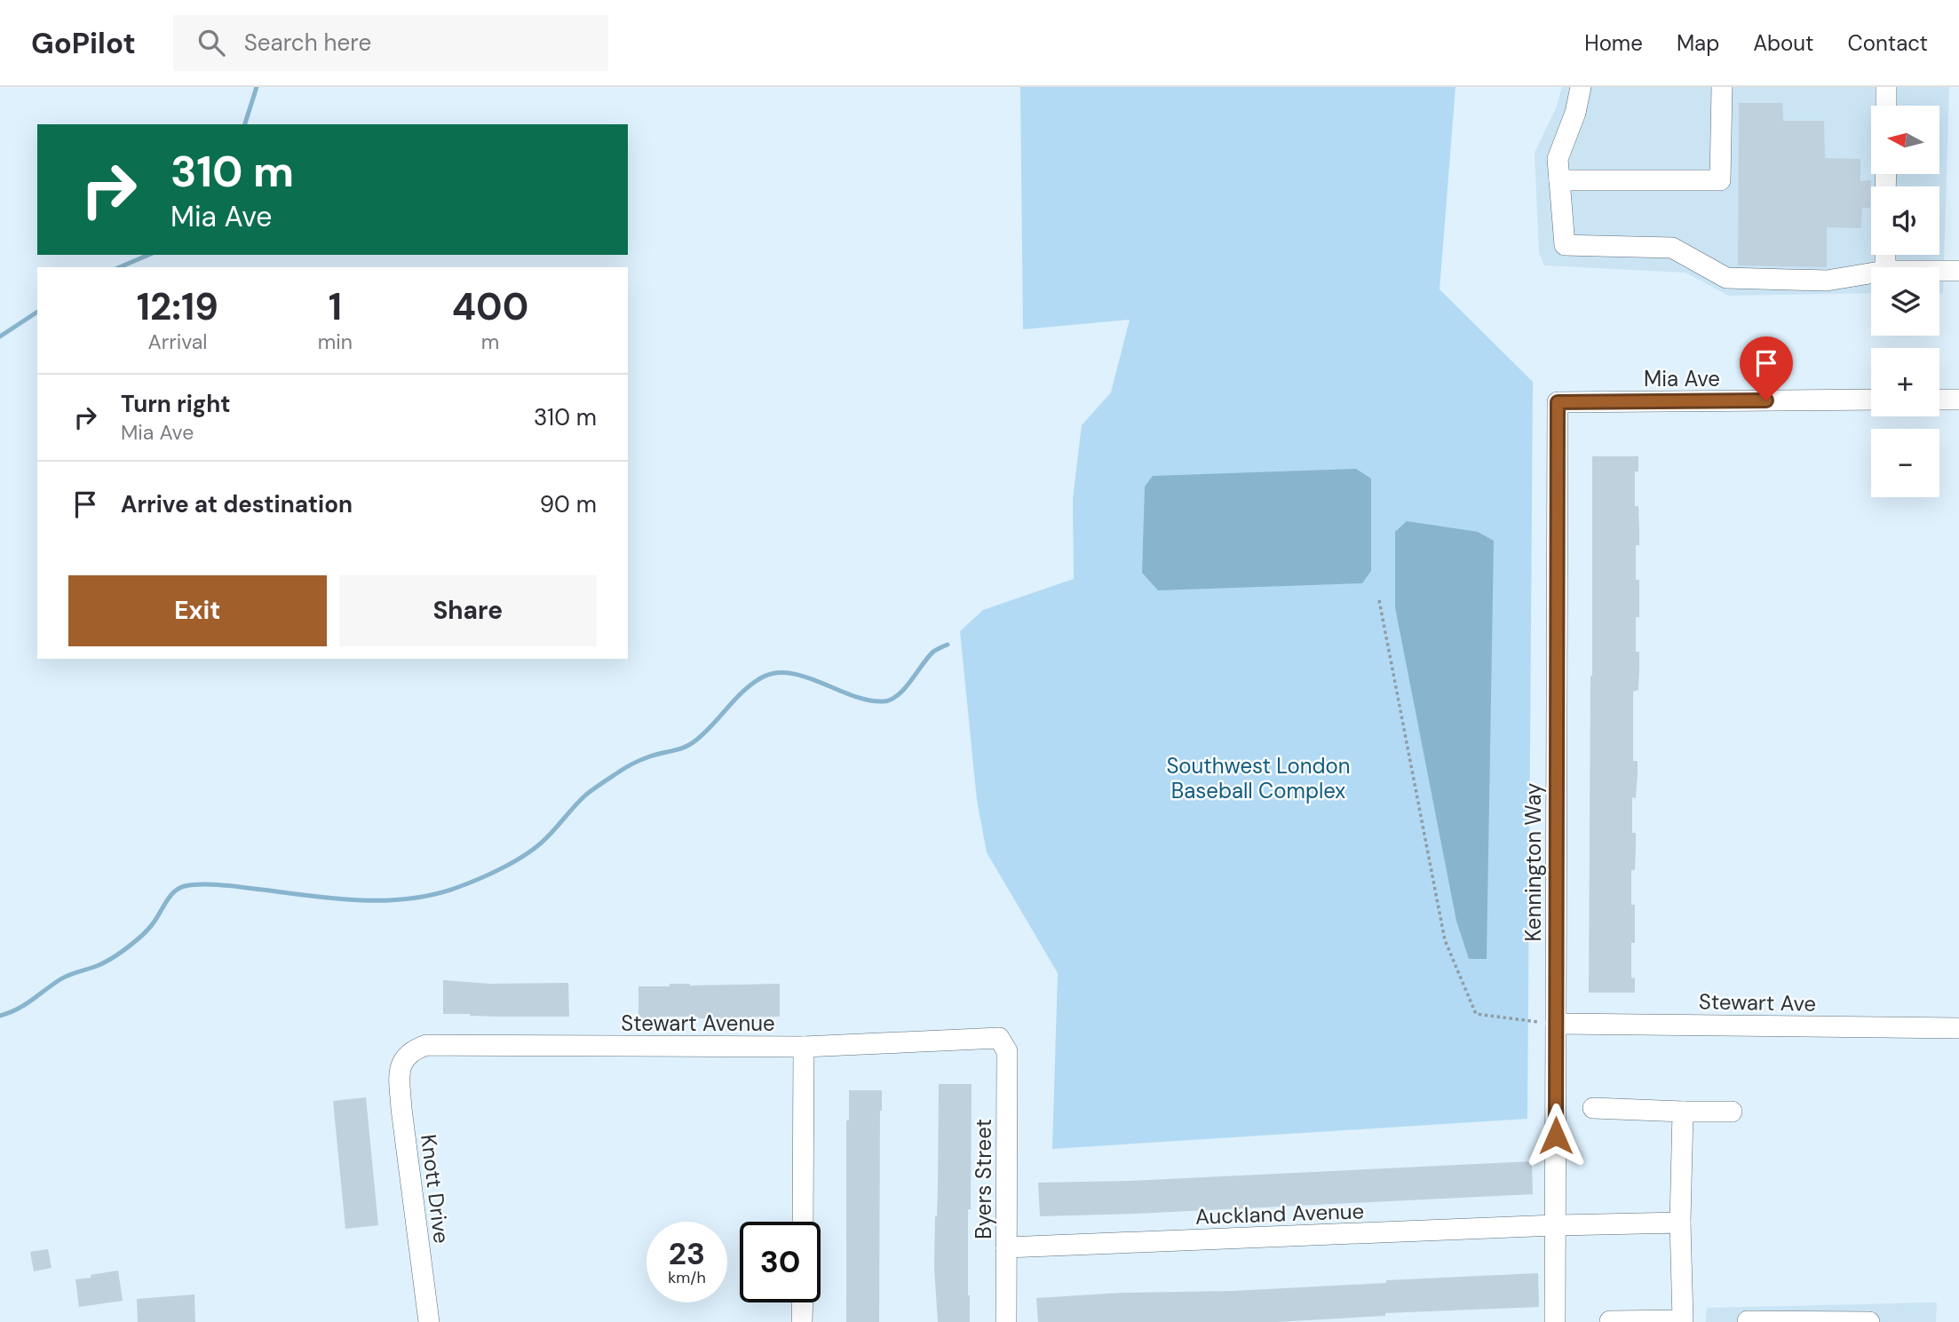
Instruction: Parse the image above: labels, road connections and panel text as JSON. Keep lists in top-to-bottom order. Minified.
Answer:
{"streets":{"street":["Mia Ave","Kennington Way","Stewart Ave","Stewart Avenue","Byers Street","Knott Drive","Auckland Avenue"]},"crossings":[["Mia Ave","Kennington Way"],["Kennington Way","Stewart Ave"],["Kennington Way","Auckland Avenue"],["Stewart Avenue","Byers Street"],["Stewart Avenue","Knott Drive"],["Byers Street","Auckland Avenue"]],"parks":["Southwest London Baseball Complex"],"north":"left","page":{"header":"GoPilot","search":"Search here","nav":["Home","Map","About","Contact"],"map_buttons":["+","−"],"turn":["310 m","Mia Ave"],"eta":["12:19","Arrival","1","min","400","m"],"list":[{"name":"Turn right","note":"Mia Ave","value":"310 m"},{"name":"Arrive at destination","value":"90 m"}],"buttons":["Exit","Share"],"speed":"23 km/h","limit":"30"}}
